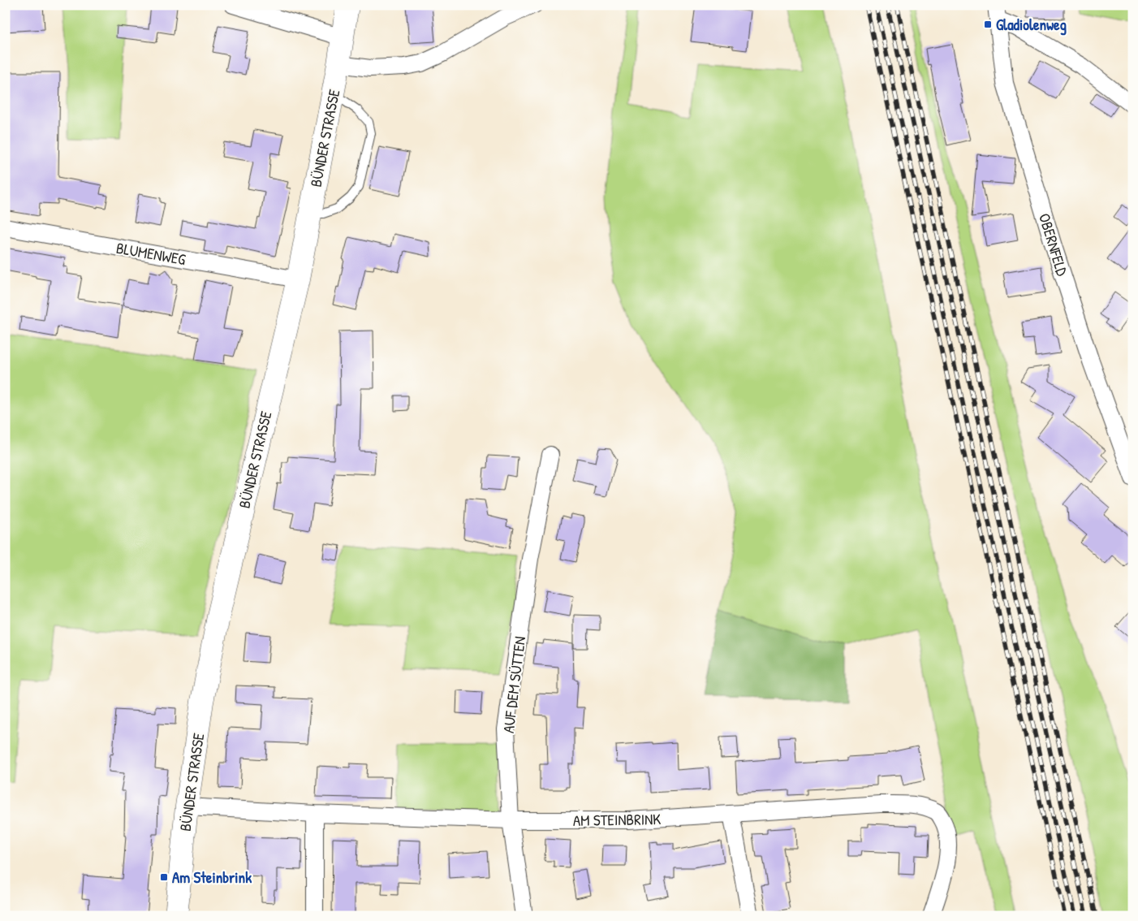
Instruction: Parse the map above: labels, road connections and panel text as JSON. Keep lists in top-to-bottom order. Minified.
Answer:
{"streets":{"main road":["BÜNDER STRASSE"],"street":["OBERNFELD","BLUMENWEG","AUF DEM SÜTTEN","AM STEINBRINK"]},"crossings":[["BÜNDER STRASSE","BLUMENWEG"],["BÜNDER STRASSE","AM STEINBRINK"],["AUF DEM SÜTTEN","AM STEINBRINK"]],"places":{"transit":["Gladiolenweg","Am Steinbrink"]}}
